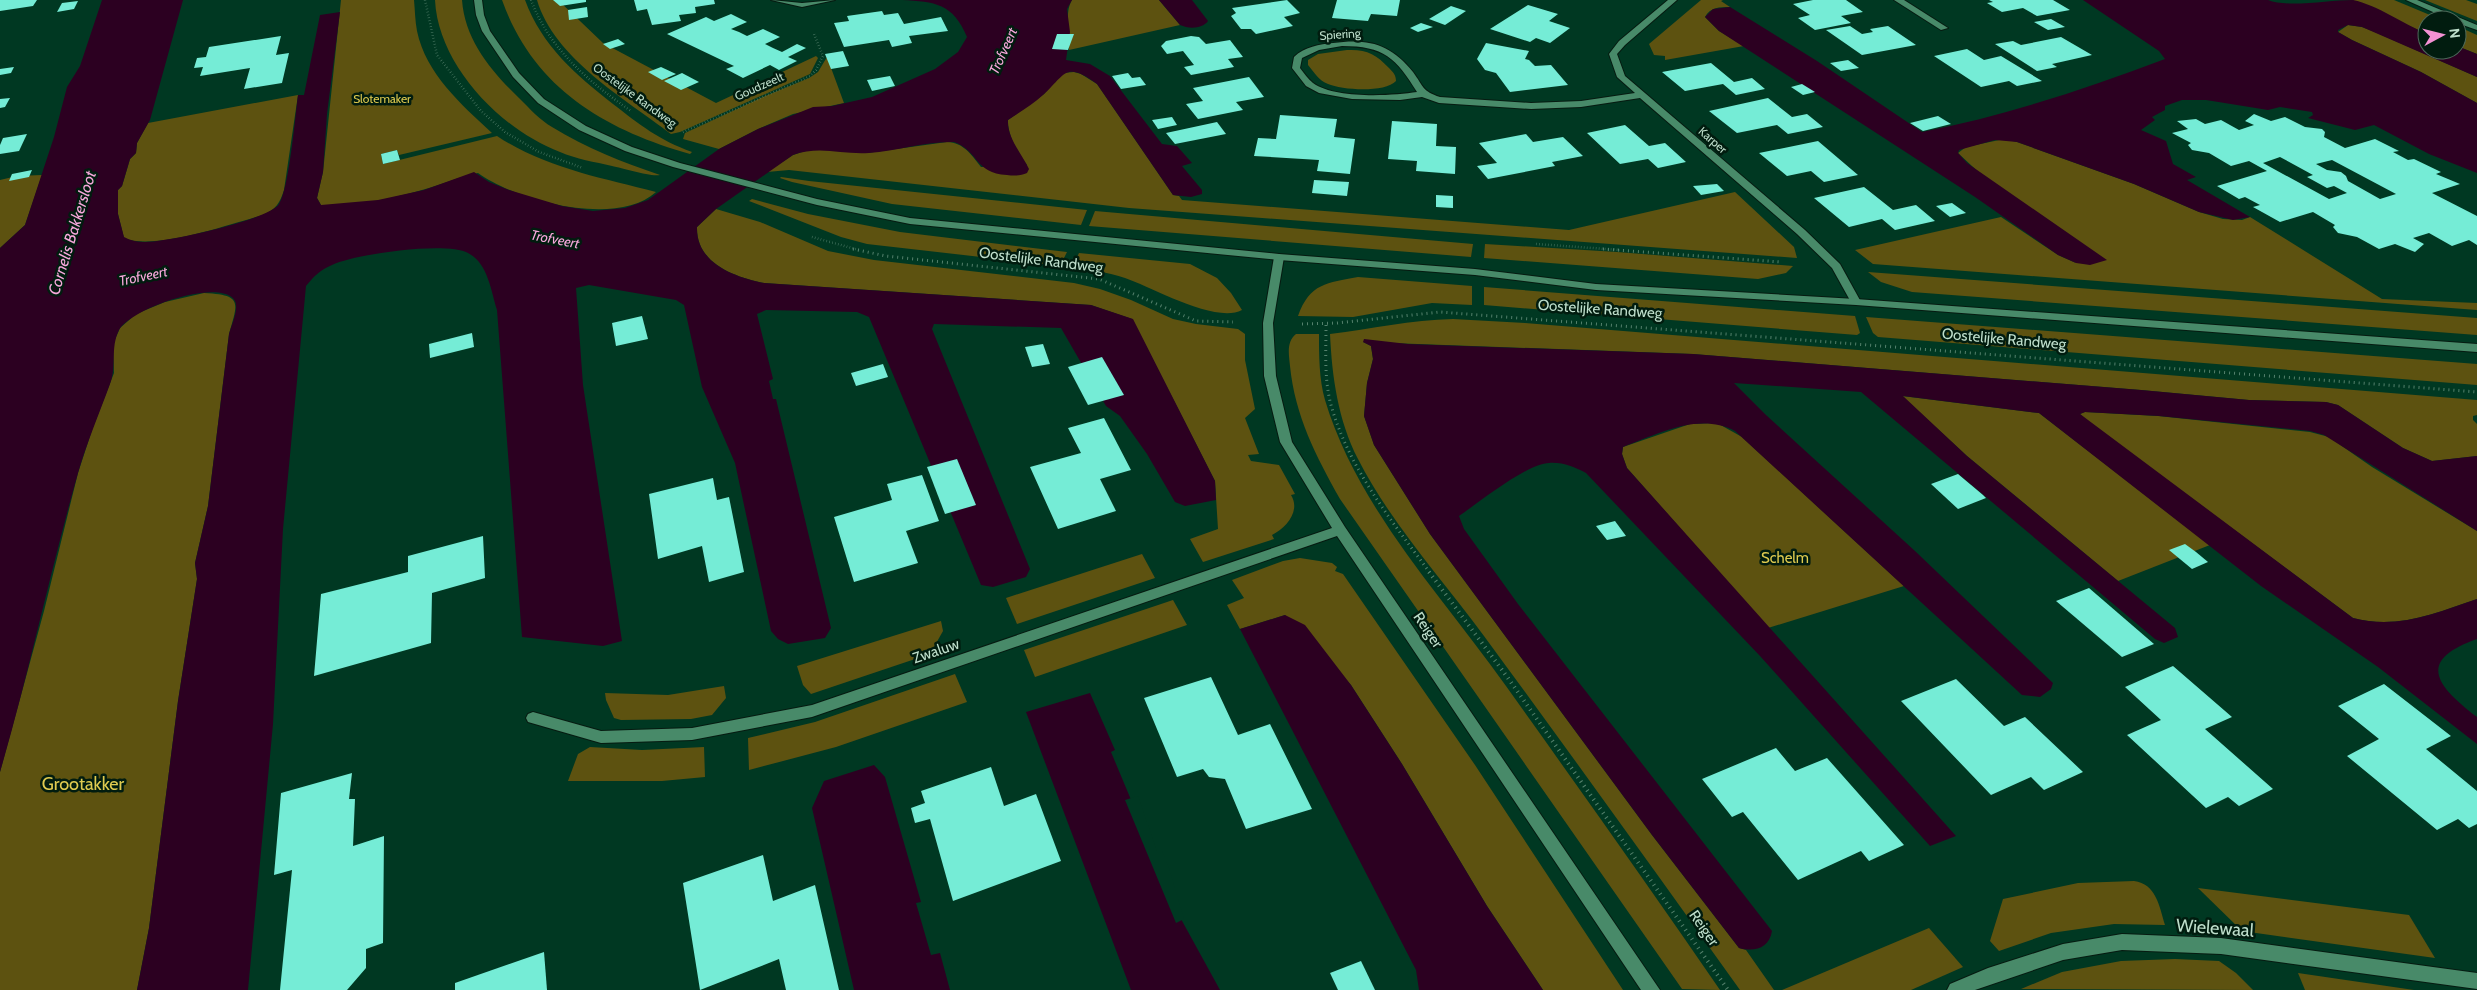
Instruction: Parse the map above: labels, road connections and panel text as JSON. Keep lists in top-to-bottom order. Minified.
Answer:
{"streets":{"street":["Spiering","Oostelijke Randweg","Karper","Reiger","Zwaluw","Wielewaal"],"path":["Goudzeelt"]},"crossings":[["Spiering","Karper"],["Goudzeelt","Oostelijke Randweg"],["Oostelijke Randweg","Karper"],["Oostelijke Randweg","Reiger"],["Reiger","Zwaluw"]],"water":["Trofveert","Cornelis Bakkersloot"],"parks":["Slotemaker","Schelm","Grootakker"],"north":"right"}
